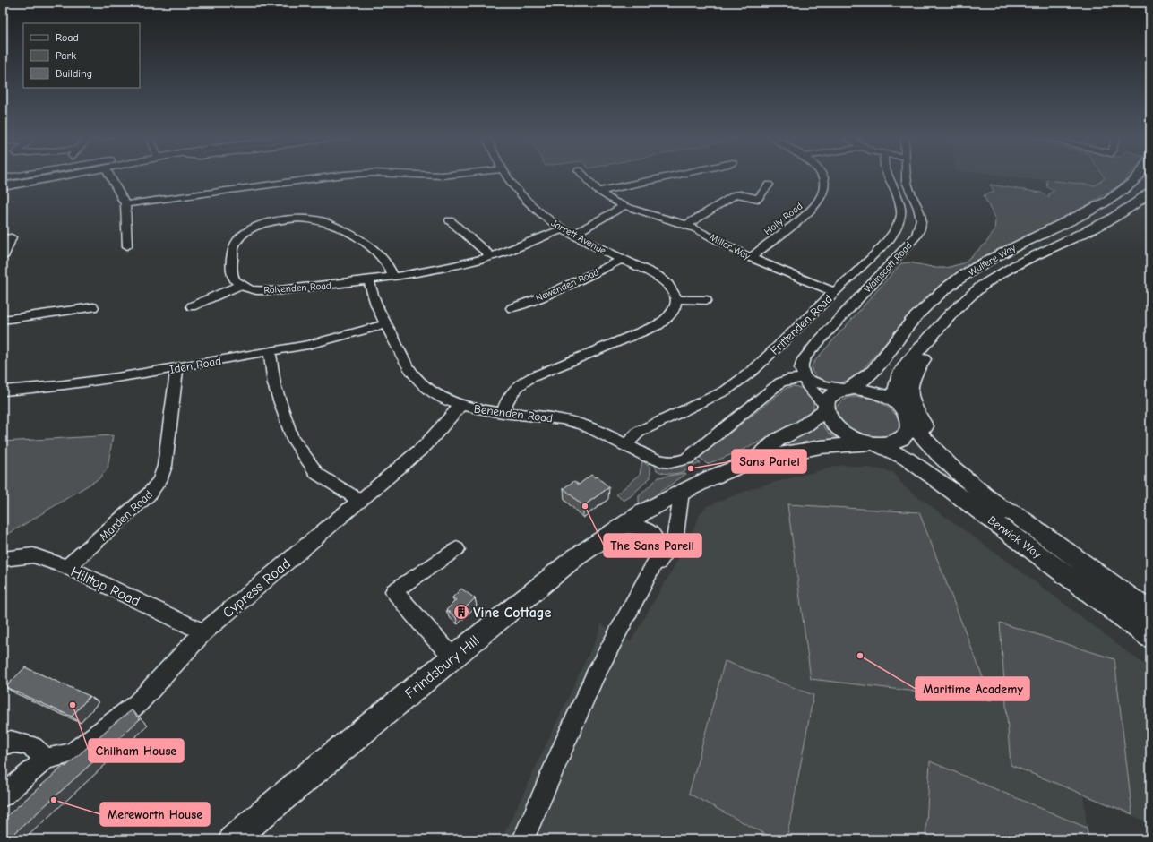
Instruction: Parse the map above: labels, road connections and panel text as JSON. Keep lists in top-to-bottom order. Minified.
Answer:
{"streets":{"main road":["Wulfere Way","Berwick Way","Frindsbury Hill"],"street":["Holly Road","Jarrett Avenue","Miller Way","Wainscott Road","Newenden Road","Rolvenden Road","Frittenden Road","Iden Road","Benenden Road","Marden Road","Hilltop Road","Cypress Road"]},"crossings":[["Holly Road","Miller Way"],["Jarrett Avenue","Newenden Road"],["Jarrett Avenue","Rolvenden Road"],["Miller Way","Frittenden Road"],["Wulfere Way","Wainscott Road"],["Wulfere Way","Berwick Way"],["Wulfere Way","Frindsbury Hill"],["Wainscott Road","Benenden Road"],["Wainscott Road","Berwick Way"],["Wainscott Road","Frindsbury Hill"],["Rolvenden Road","Benenden Road"],["Frittenden Road","Benenden Road"],["Iden Road","Benenden Road"],["Iden Road","Marden Road"],["Benenden Road","Cypress Road"],["Marden Road","Hilltop Road"],["Berwick Way","Frindsbury Hill"],["Hilltop Road","Cypress Road"]],"places":{"other":["Sans Pariel","The Sans Pareil","Maritime Academy","Chilham House","Mereworth House"],"building":["Vine Cottage"]},"legend":["Road","Park","Building"]}
